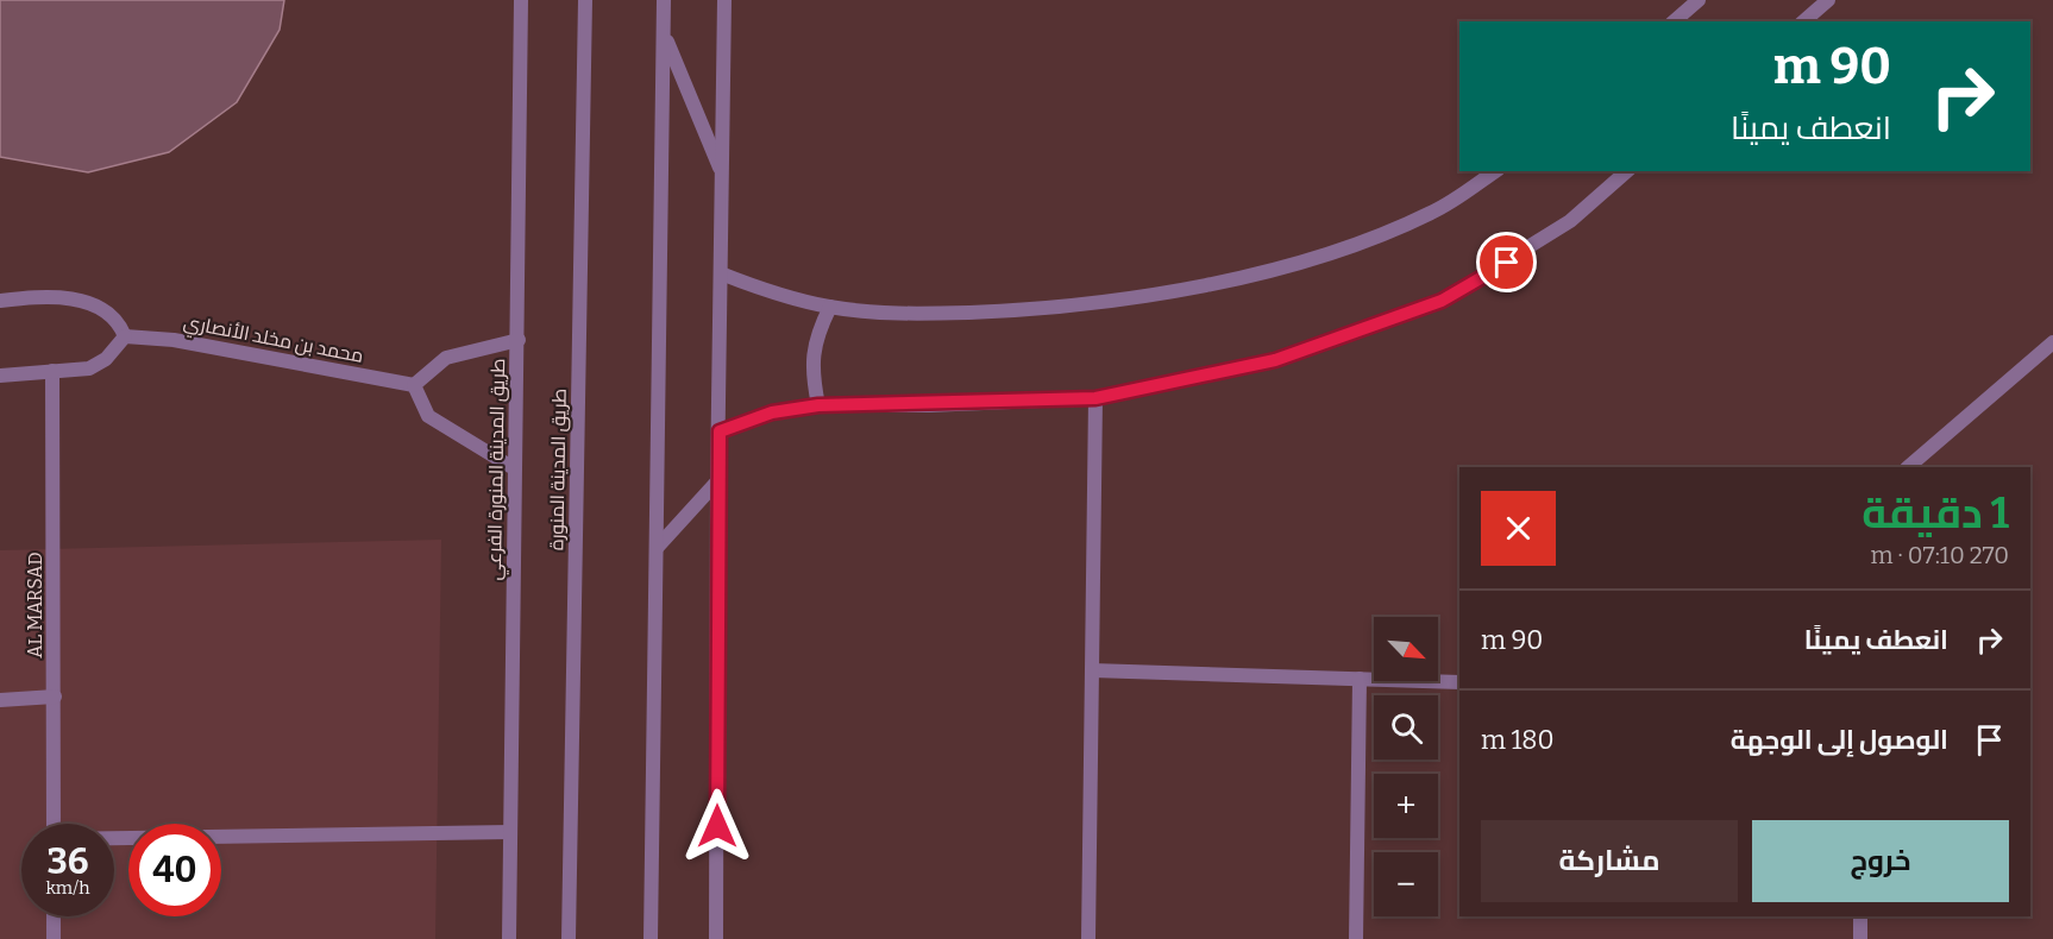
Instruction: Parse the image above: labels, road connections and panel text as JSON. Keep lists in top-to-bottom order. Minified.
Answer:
{"streets":{"street":["محمد بن مخلد الأنصاري","طريق المدينة المنورة الفرعي","طريق المدينة المنورة","AL MARSAD"]},"north":"bottom right","page":{"turn":["90 m","انعطف يمينًا"],"heading":["1 دقيقة","270 m · 07:10"],"list":[{"name":"انعطف يمينًا","value":"90 m"},{"name":"الوصول إلى الوجهة","value":"180 m"}],"map_buttons":["+","−"],"buttons":["خروج","مشاركة"],"speed":"36 km/h","limit":"40"}}
